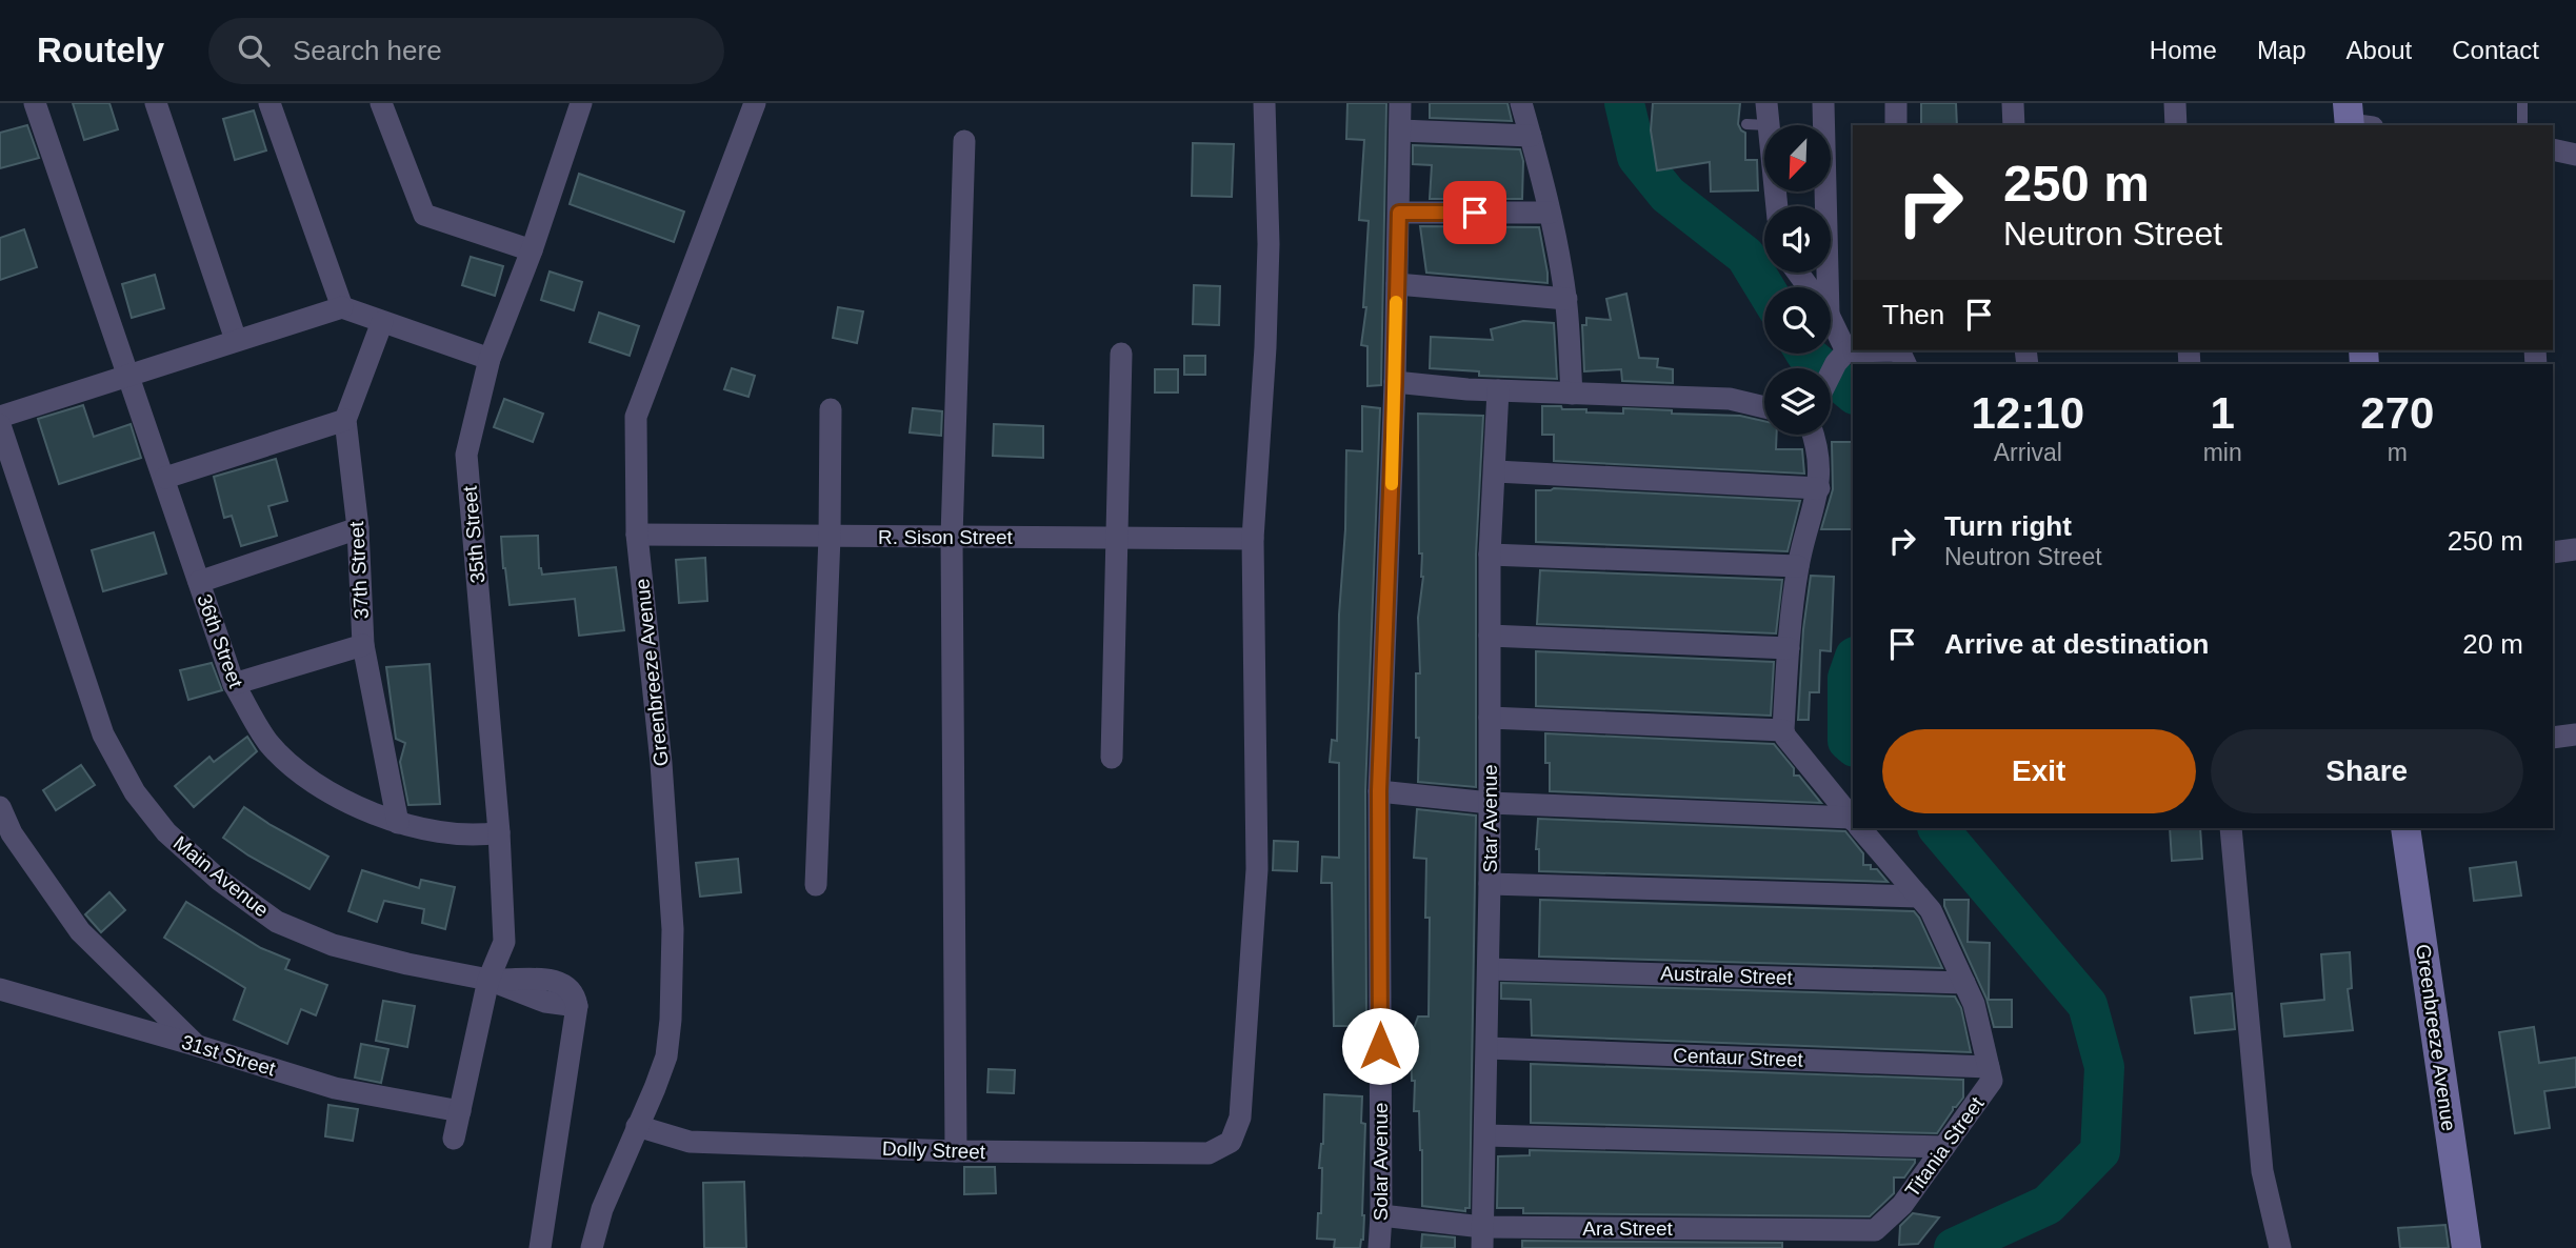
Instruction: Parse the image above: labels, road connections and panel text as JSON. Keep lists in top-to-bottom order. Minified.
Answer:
{"streets":{"street":["35th Street","R. Sison Street","37th Street","36th Street","Greenbreeze Avenue","Star Avenue","Main Avenue","Australe Street","31st Street","Centaur Street","Titania Street","Dolly Street","Solar Avenue","Ara Street"]},"crossings":[["35th Street","36th Street"],["35th Street","Main Avenue"],["R. Sison Street","Greenbreeze Avenue"],["R. Sison Street","Dolly Street"],["37th Street","36th Street"],["Greenbreeze Avenue","Dolly Street"],["Star Avenue","Australe Street"],["Star Avenue","Centaur Street"],["Star Avenue","Ara Street"],["Centaur Street","Titania Street"],["Titania Street","Ara Street"],["Solar Avenue","Ara Street"]],"north":"bottom left","page":{"header":"Routely","search":"Search here","nav":["Home","Map","About","Contact"],"turn":["250 m","Neutron Street"],"then":"Then","eta":["12:10","Arrival","1","min","270","m"],"list":[{"name":"Turn right","note":"Neutron Street","value":"250 m"},{"name":"Arrive at destination","value":"20 m"}],"buttons":["Exit","Share"]}}
